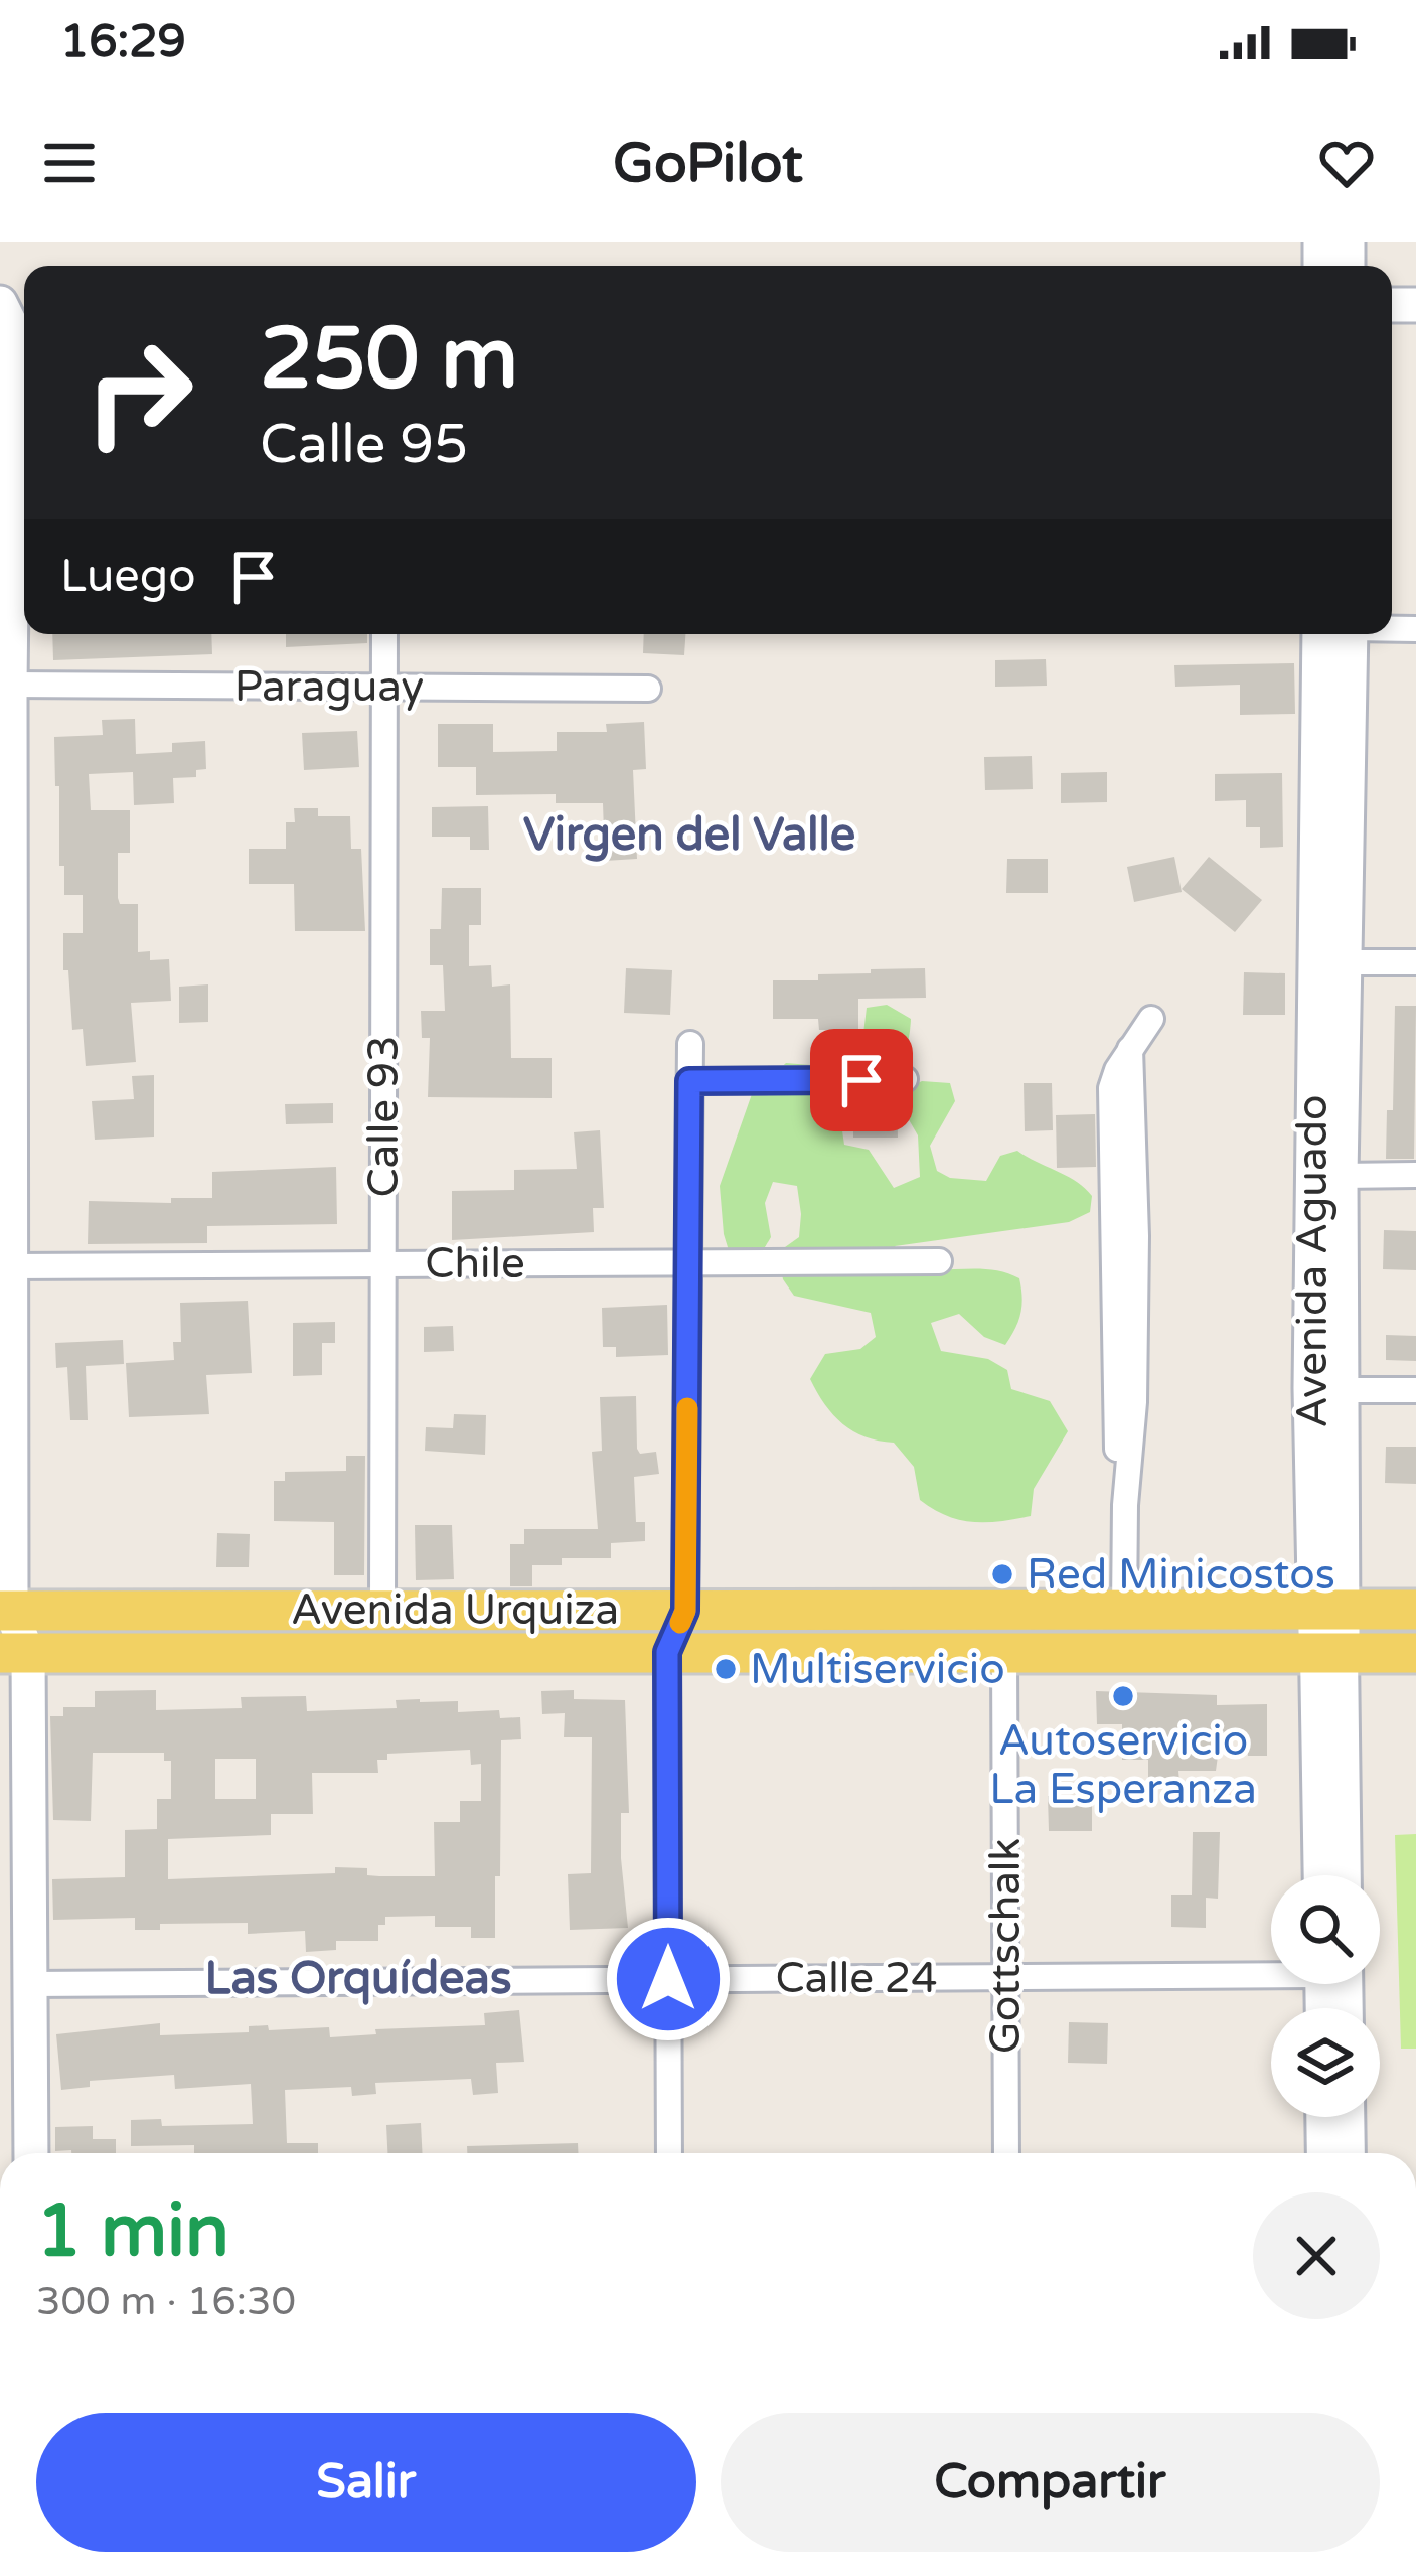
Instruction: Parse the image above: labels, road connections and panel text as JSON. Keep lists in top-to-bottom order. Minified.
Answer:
{"streets":{"main road":["Avenida Aguado","Avenida Urquiza"],"street":["Paraguay","Calle 93","Chile","Gottschalk","Calle 24"]},"crossings":[["Paraguay","Calle 93"],["Calle 93","Chile"],["Calle 93","Avenida Urquiza"],["Avenida Aguado","Avenida Urquiza"],["Avenida Urquiza","Gottschalk"],["Gottschalk","Calle 24"]],"districts":["Virgen del Valle","Las Orquídeas"],"places":["Red Minicostos","Multiservicio","Autoservicio La Esperanza"],"page":{"status":"16:29","header":"GoPilot","turn":["250 m","Calle 95"],"then":"Luego","heading":["1 min","300 m · 16:30"],"buttons":["Salir","Compartir"]}}
